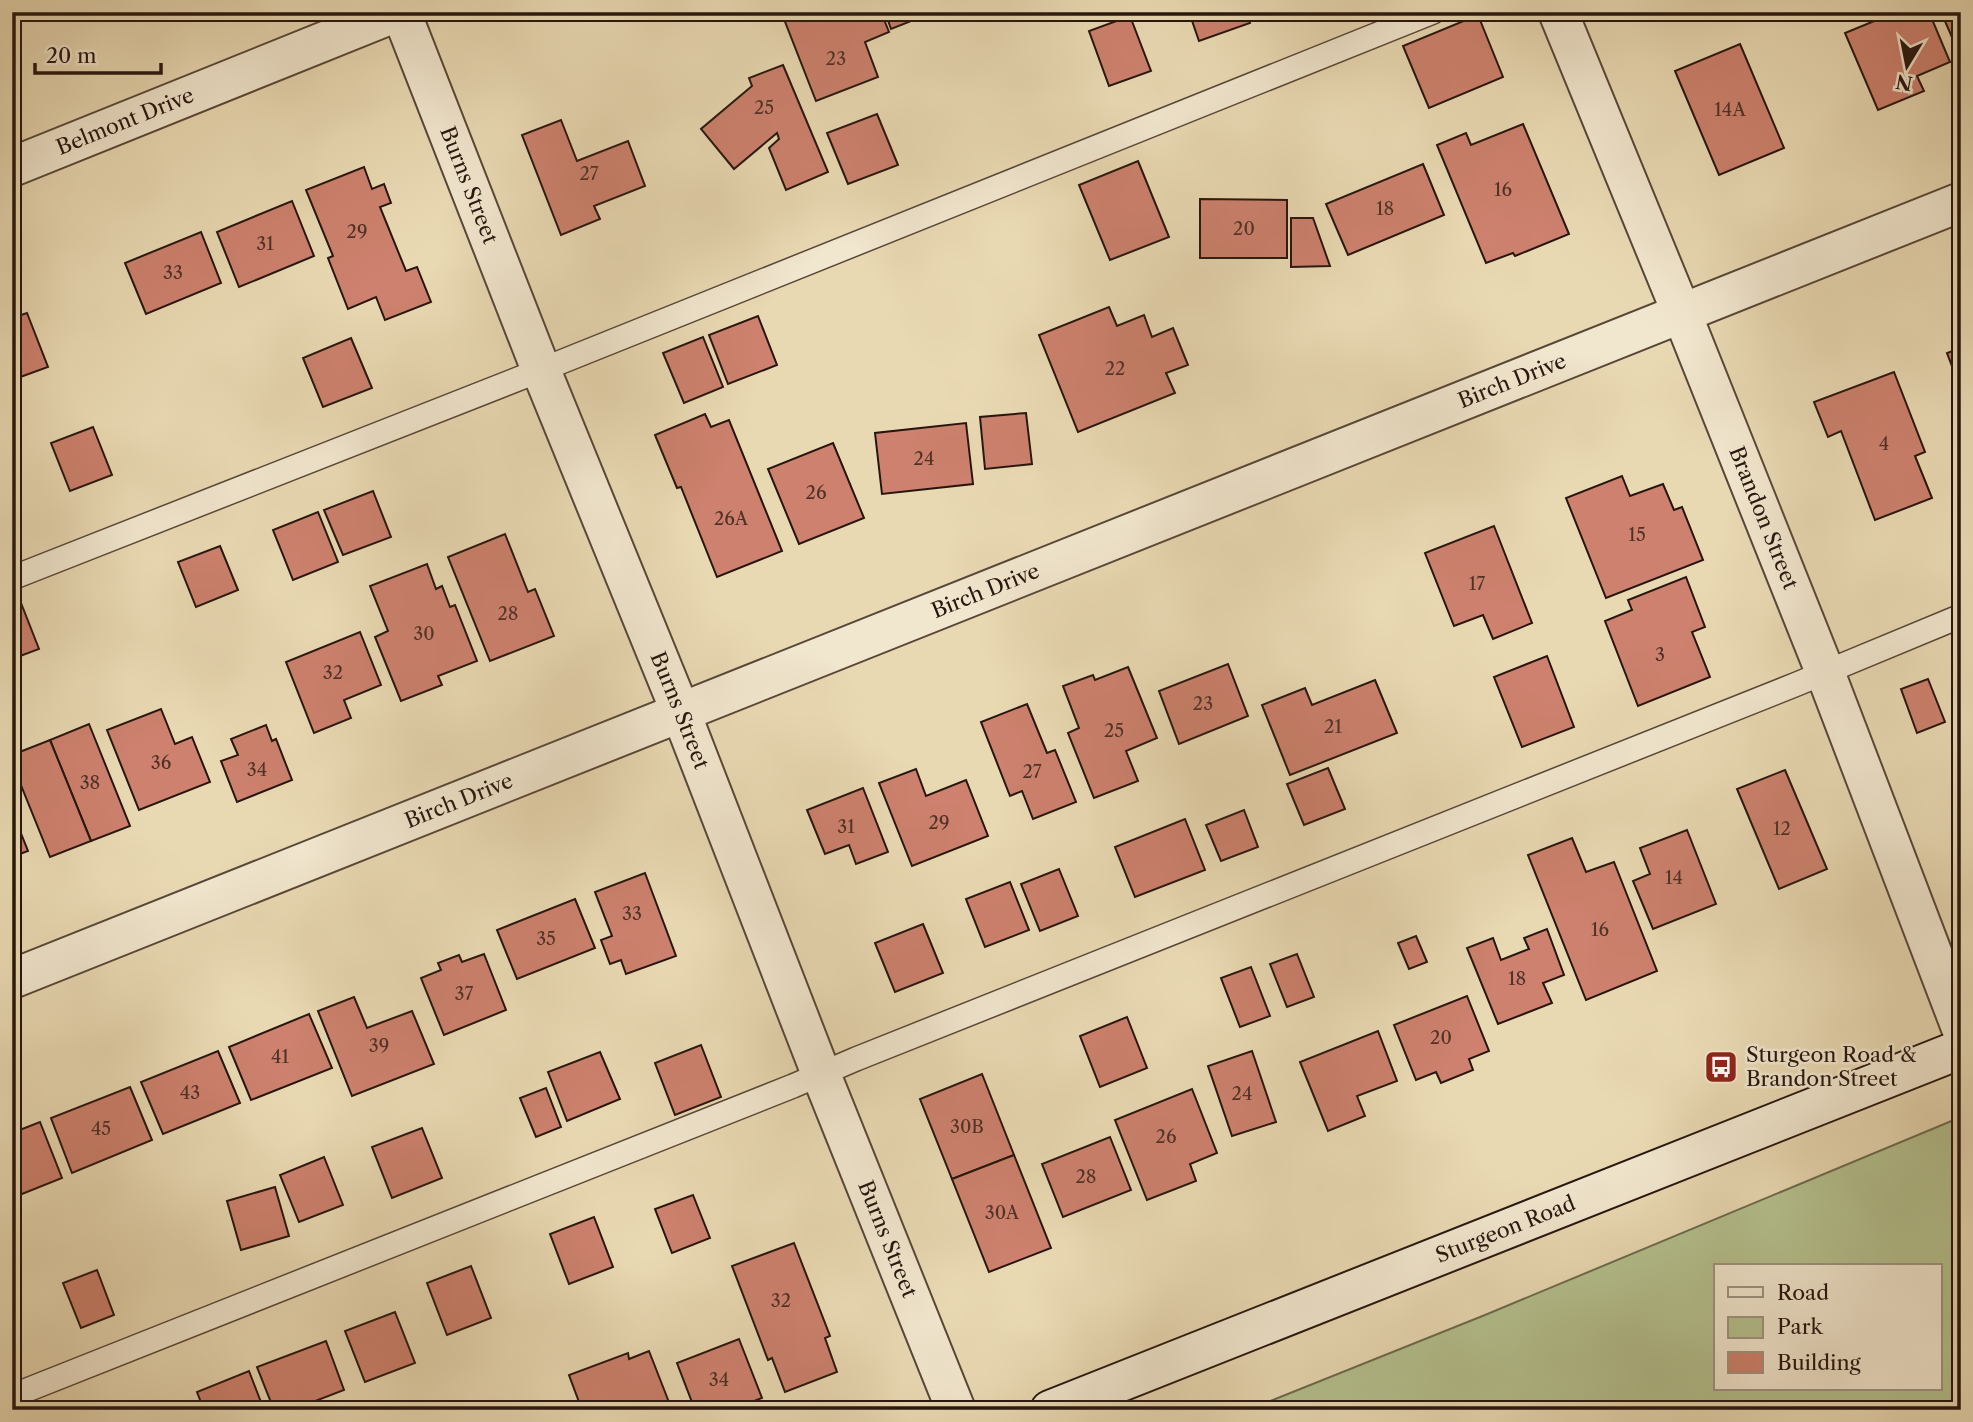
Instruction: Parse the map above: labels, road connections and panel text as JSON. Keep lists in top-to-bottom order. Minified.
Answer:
{"streets":{"street":["Belmont Drive","Burns Street","Birch Drive","Brandon Street","Sturgeon Road"]},"crossings":[["Belmont Drive","Burns Street"],["Burns Street","Birch Drive"],["Birch Drive","Brandon Street"]],"places":{"bus stop":["Sturgeon Road & Brandon Street"]},"house_numbers":["23","25","14A","27","16","18","20","29","31","33","22","4","24","26","26A","15","17","28","30","3","32","23","21","25","36","34","27","38","29","31","12","14","33","16","35","18","37","20","39","41","43","24","30B","45","26","28","30A","32","34"],"legend":["Road","Park","Building"],"scale_bar":"20 m","north":"bottom"}
